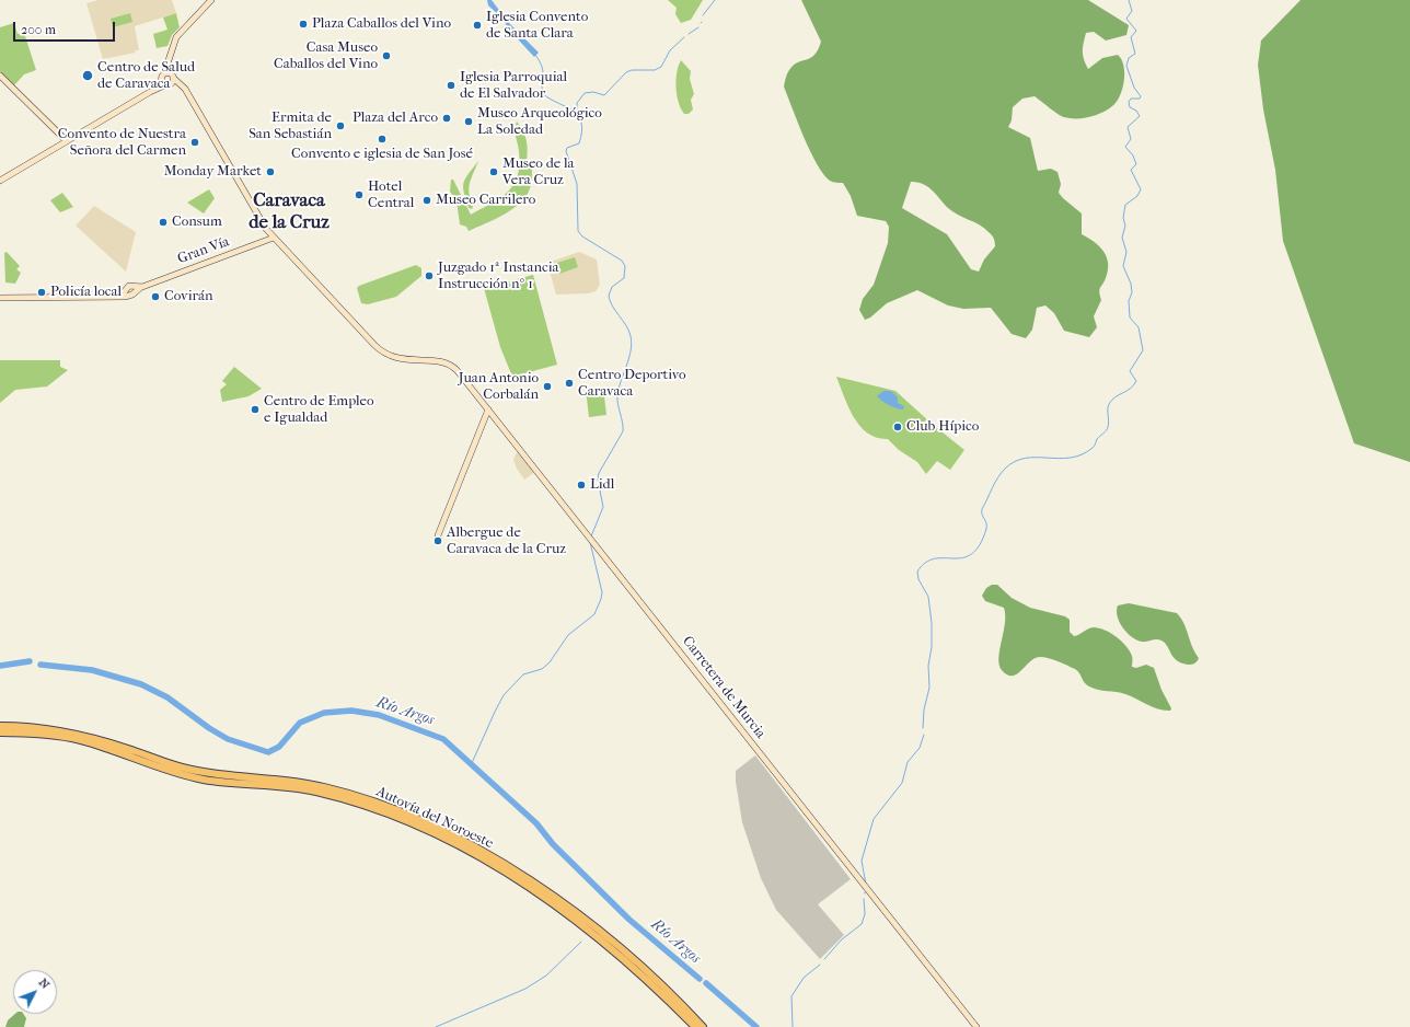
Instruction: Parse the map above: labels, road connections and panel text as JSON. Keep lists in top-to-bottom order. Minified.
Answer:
{"streets":{"highway":["Autovía del Noroeste"],"main road":["Gran Vía","Carretera de Murcia"]},"crossings":[["Gran Vía","Carretera de Murcia"]],"districts":["Caravaca de la Cruz"],"water":["Río Argos"],"places":["Plaza Caballos del Vino","Iglesia Convento de Santa Clara","Casa Museo Caballos del Vino","Centro de Salud de Caravaca","Iglesia Parroquial de El Salvador","Plaza del Arco","Museo Arqueológico La Soledad","Ermita de San Sebastián","Convento e iglesia de San José","Convento de Nuestra Señora del Carmen","Monday Market","Museo de la Vera Cruz","Hotel Central","Museo Carrilero","Consum","Juzgado 1ª Instancia Instrucción nº 1","Policía local","Covirán","Centro Deportivo Caravaca","Juan Antonio Corbalán","Centro de Empleo e Igualdad","Club Hípico","Lidl","Albergue de Caravaca de la Cruz"],"scale_bar":"200 m","north":"top right"}
